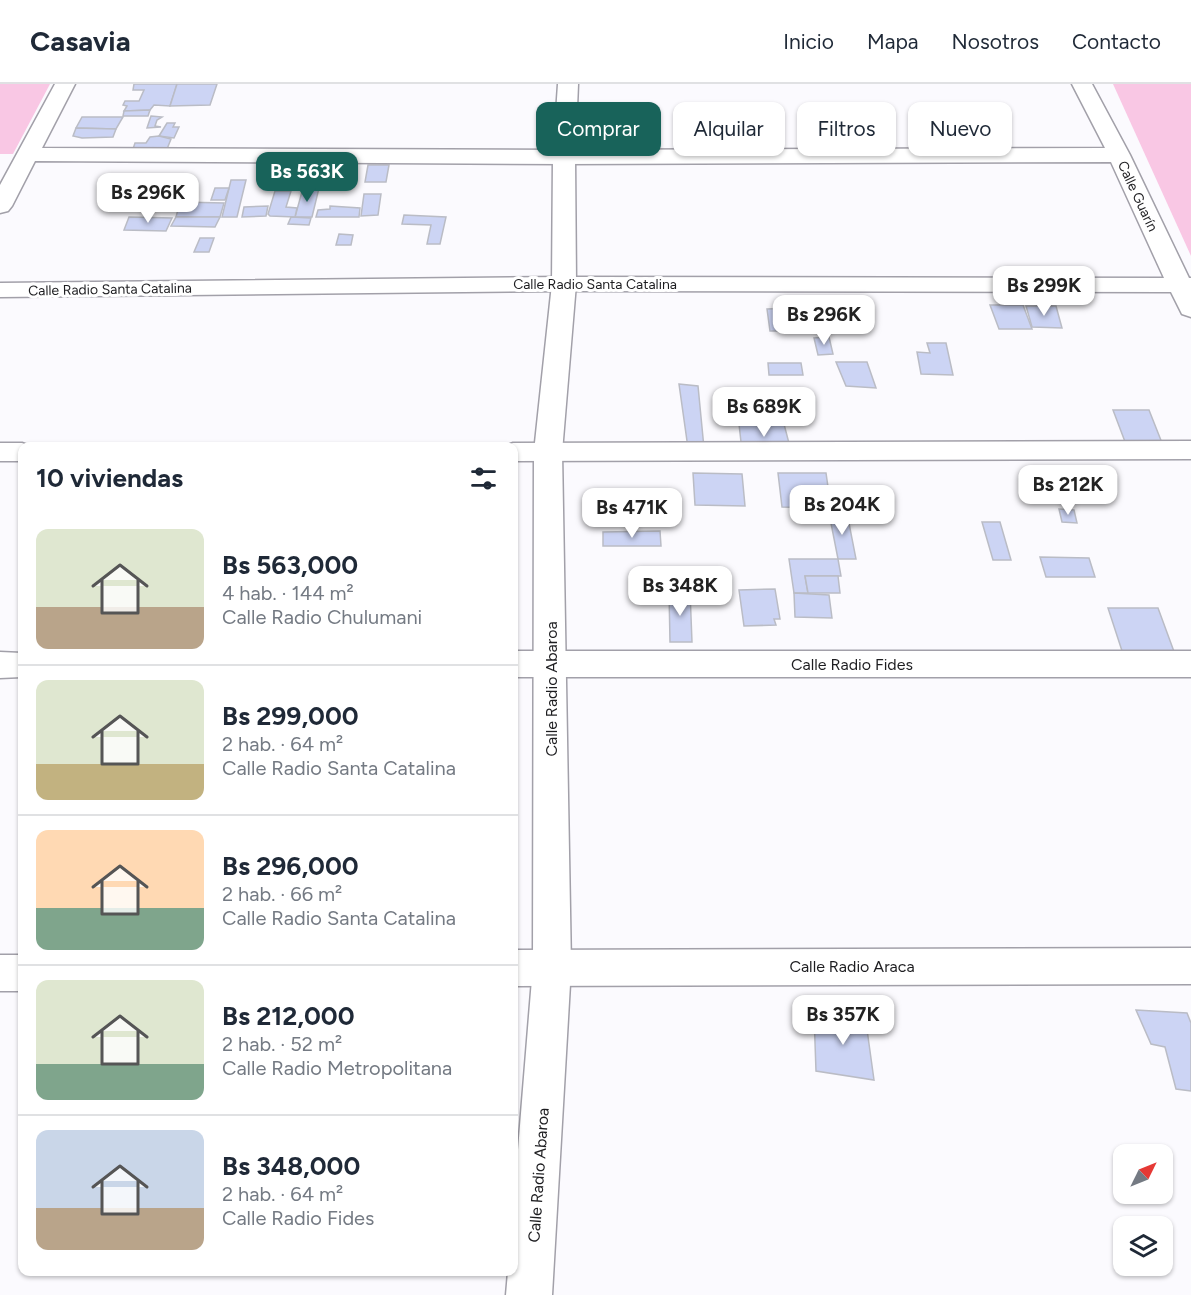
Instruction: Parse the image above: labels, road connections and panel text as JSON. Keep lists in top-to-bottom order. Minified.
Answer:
{"streets":{"street":["Calle Guarín","Calle Radio Santa Catalina","Calle Radio Fides","Calle Radio Abaroa","Calle Radio Araca"]},"crossings":[["Calle Guarín","Calle Radio Santa Catalina"],["Calle Radio Santa Catalina","Calle Radio Abaroa"],["Calle Radio Fides","Calle Radio Abaroa"],["Calle Radio Abaroa","Calle Radio Araca"]],"north":"top right","page":{"header":"Casavia","nav":["Inicio","Mapa","Nosotros","Contacto"],"chip":["Comprar","Alquilar","Filtros","Nuevo"],"price":["Bs 563K","Bs 296K","Bs 299K","Bs 296K","Bs 689K","Bs 212K","Bs 204K","Bs 471K","Bs 348K","Bs 357K"],"heading":"10 viviendas","list":[{"name":"Bs 563,000","note":"4 hab. · 144 m² · Calle Radio Chulumani"},{"name":"Bs 299,000","note":"2 hab. · 64 m² · Calle Radio Santa Catalina"},{"name":"Bs 296,000","note":"2 hab. · 66 m² · Calle Radio Santa Catalina"},{"name":"Bs 212,000","note":"2 hab. · 52 m² · Calle Radio Metropolitana"},{"name":"Bs 348,000","note":"2 hab. · 64 m² · Calle Radio Fides"}]}}
